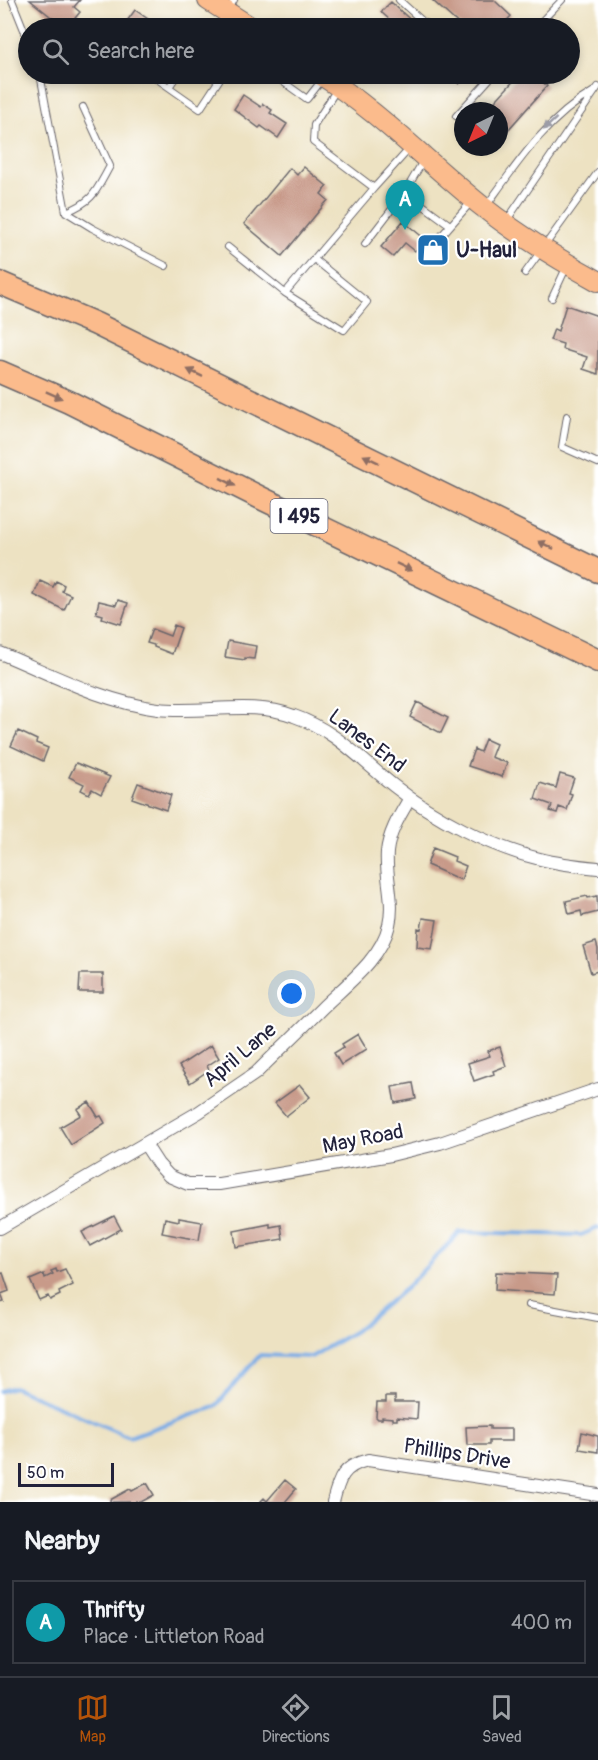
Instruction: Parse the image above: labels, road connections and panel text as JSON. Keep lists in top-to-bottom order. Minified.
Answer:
{"streets":{"highway":["I 495"],"street":["Lanes End","April Lane","May Road","Phillips Drive"]},"crossings":[["Lanes End","April Lane"],["April Lane","May Road"]],"places":{"shop":["U-Haul"]},"scale_bar":"50 m","north":"bottom left","page":{"search":"Search here","pins":"A","scale":"50 m","heading":"Nearby","list":[{"mark":"A","name":"Thrifty","note":"Place · Littleton Road","value":"400 m"}],"nav":["Map","Directions","Saved"]}}
